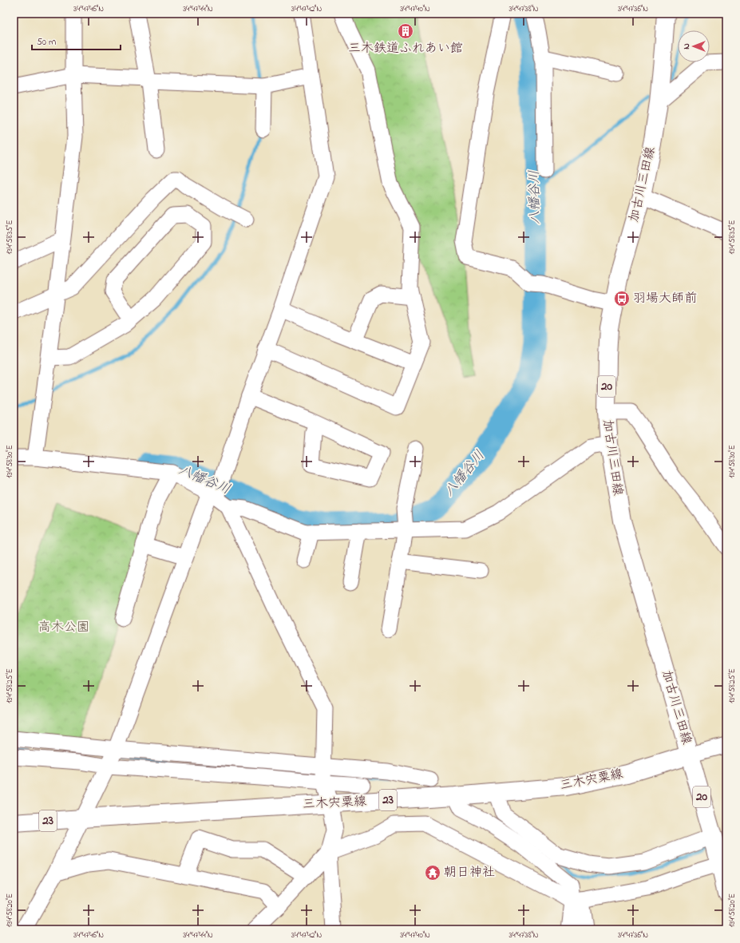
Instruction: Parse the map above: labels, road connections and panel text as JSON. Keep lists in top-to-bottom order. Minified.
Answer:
{"streets":{"main road":["加古川三田線","20","三木宍粟線","23"]},"crossings":[["加古川三田線","三木宍粟線"]],"water":["八幡谷川"],"parks":["高木公園"],"places":{"building":["三木鉄道ふれあい館"],"bus stop":["羽場大師前"],"temple":["朝日神社"]},"scale_bar":"50 m","north":"left","coordinates":["34°47'46\"N","34°47'44\"N","34°47'42\"N","34°47'40\"N","34°47'38\"N","34°47'36\"N","134°58'35\"E","134°58'30\"E","134°58'25\"E","134°58'20\"E"]}
